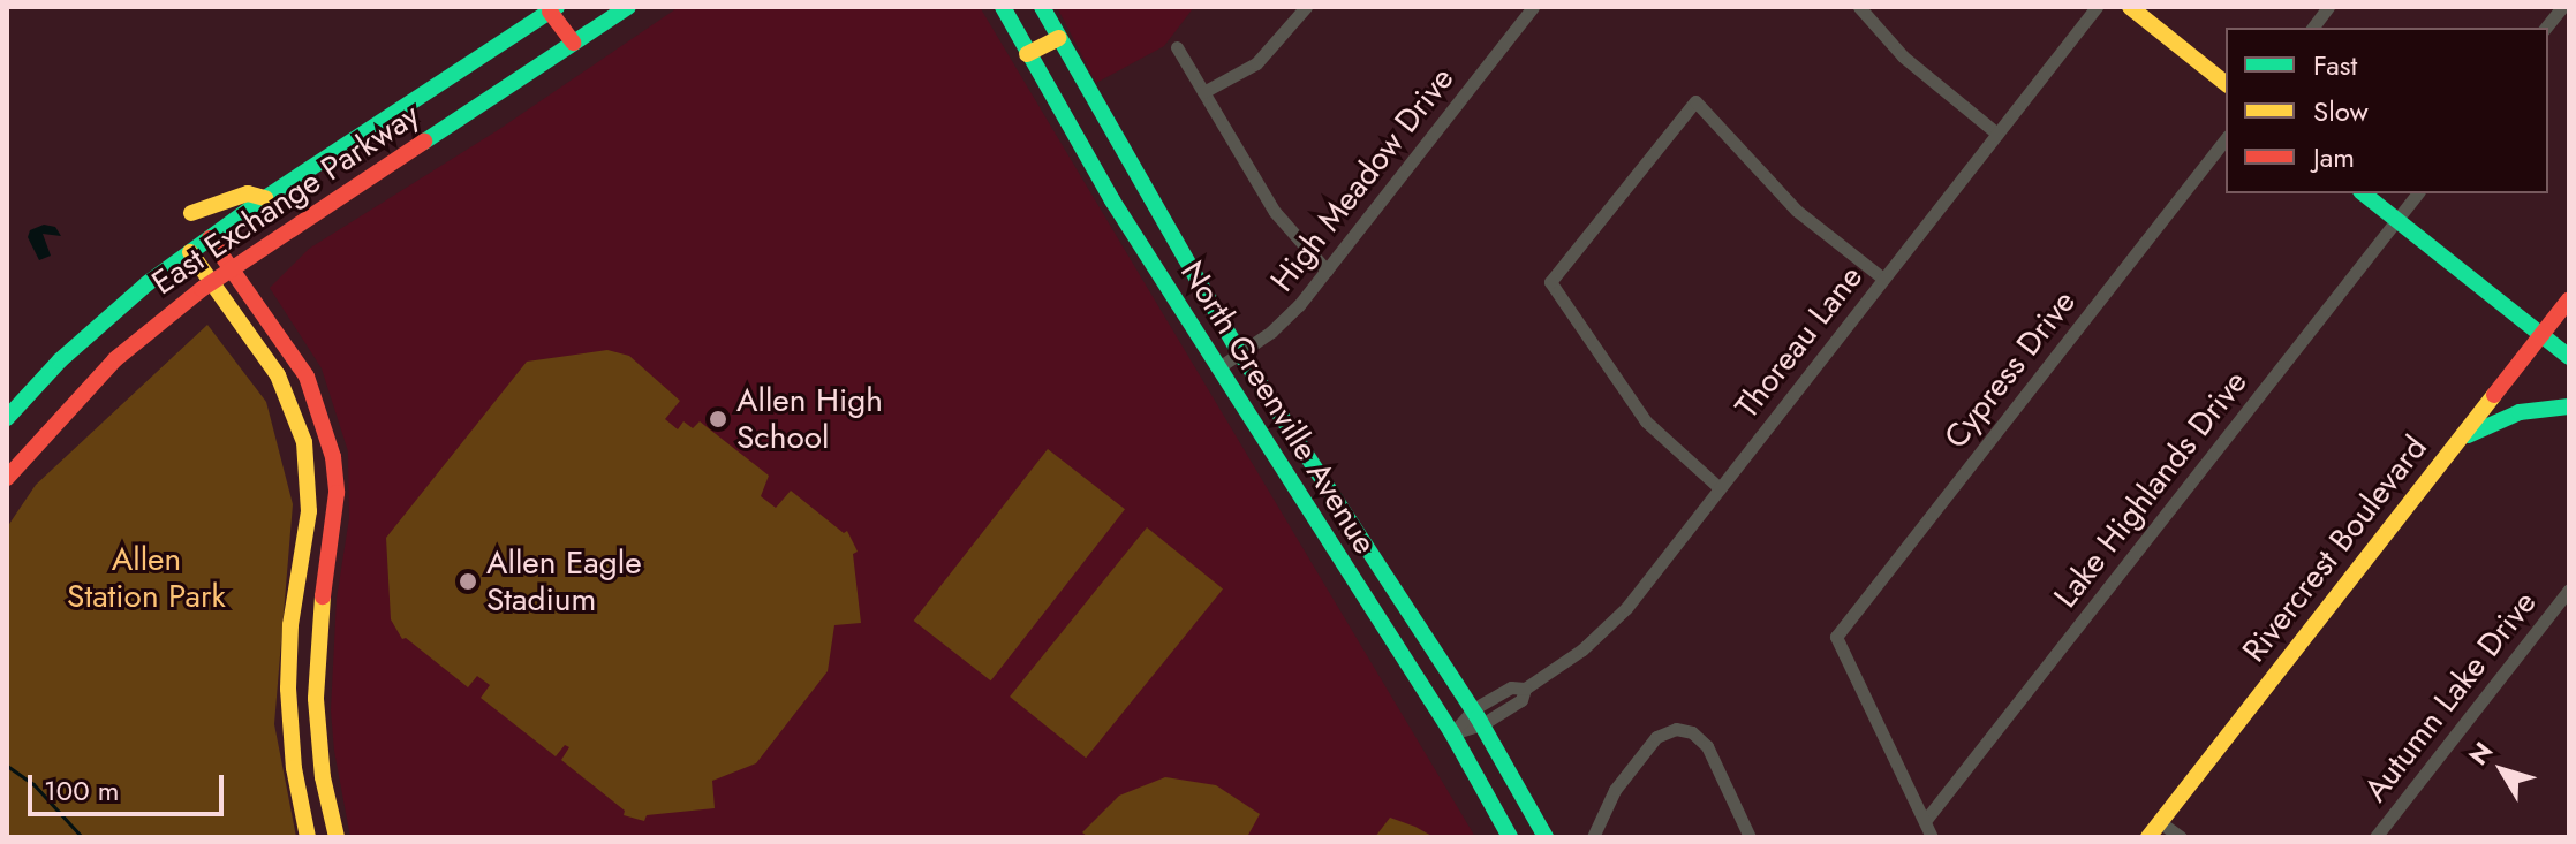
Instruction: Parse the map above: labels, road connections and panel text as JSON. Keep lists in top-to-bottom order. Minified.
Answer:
{"streets":{"main road":["East Exchange Parkway","North Greenville Avenue","Rivercrest Boulevard"],"street":["High Meadow Drive","Thoreau Lane","Cypress Drive","Lake Highlands Drive","Autumn Lake Drive"]},"crossings":[["High Meadow Drive","North Greenville Avenue"],["Thoreau Lane","North Greenville Avenue"],["Cypress Drive","Lake Highlands Drive"]],"parks":["Allen Station Park"],"places":["Allen High School","Allen Eagle Stadium"],"legend":["Fast","Slow","Jam"],"scale_bar":"100 m","north":"top left"}
